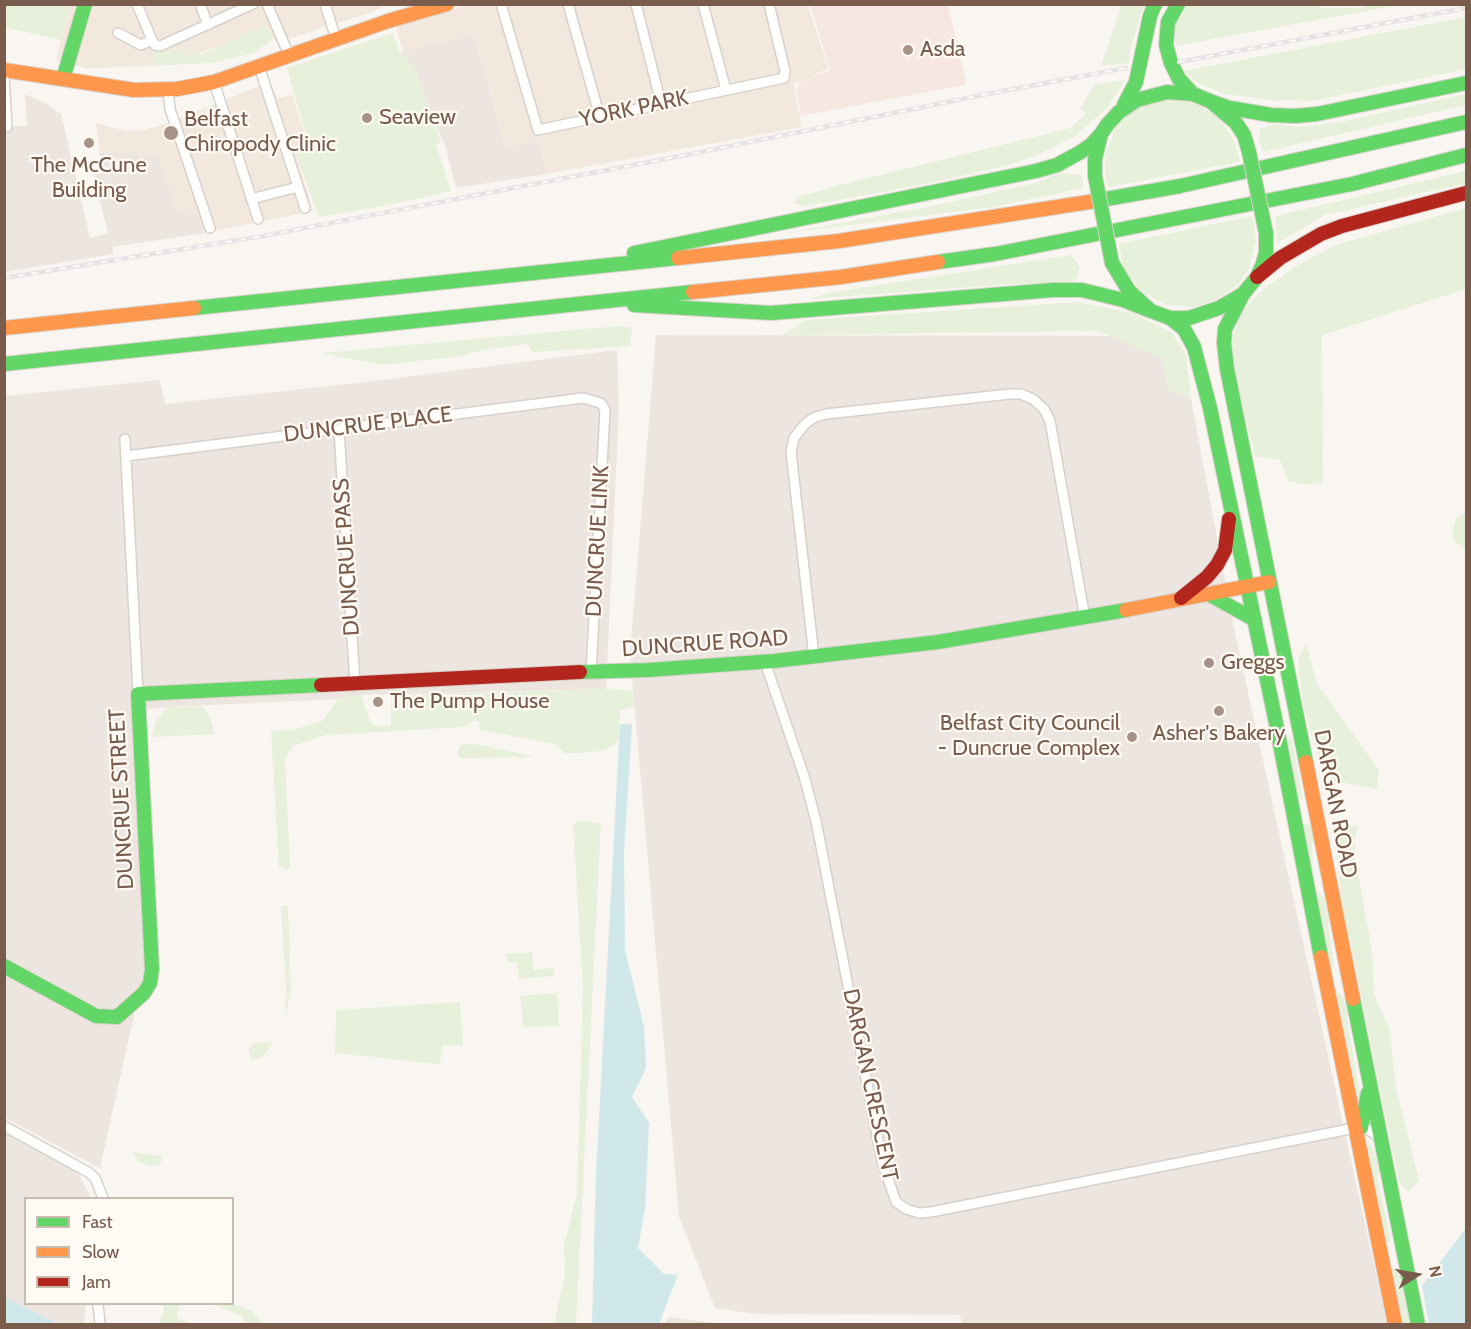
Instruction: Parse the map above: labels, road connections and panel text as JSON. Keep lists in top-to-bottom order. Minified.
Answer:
{"streets":{"main road":["DUNCRUE ROAD","DUNCRUE STREET","DARGAN ROAD"],"street":["YORK PARK","DUNCRUE PLACE","DUNCRUE LINK","DUNCRUE PASS","DARGAN CRESCENT"]},"crossings":[["DUNCRUE PLACE","DUNCRUE LINK"],["DUNCRUE PLACE","DUNCRUE PASS"],["DUNCRUE PLACE","DUNCRUE STREET"],["DUNCRUE LINK","DUNCRUE ROAD"],["DUNCRUE PASS","DUNCRUE ROAD"],["DUNCRUE ROAD","DUNCRUE STREET"],["DUNCRUE ROAD","DARGAN ROAD"],["DUNCRUE ROAD","DARGAN CRESCENT"],["DARGAN ROAD","DARGAN CRESCENT"]],"places":["Asda","Seaview","Belfast Chiropody Clinic","The McCune Building","Greggs","The Pump House","Asher's Bakery","Belfast City Council - Duncrue Complex"],"legend":["Fast","Slow","Jam"],"north":"right"}
